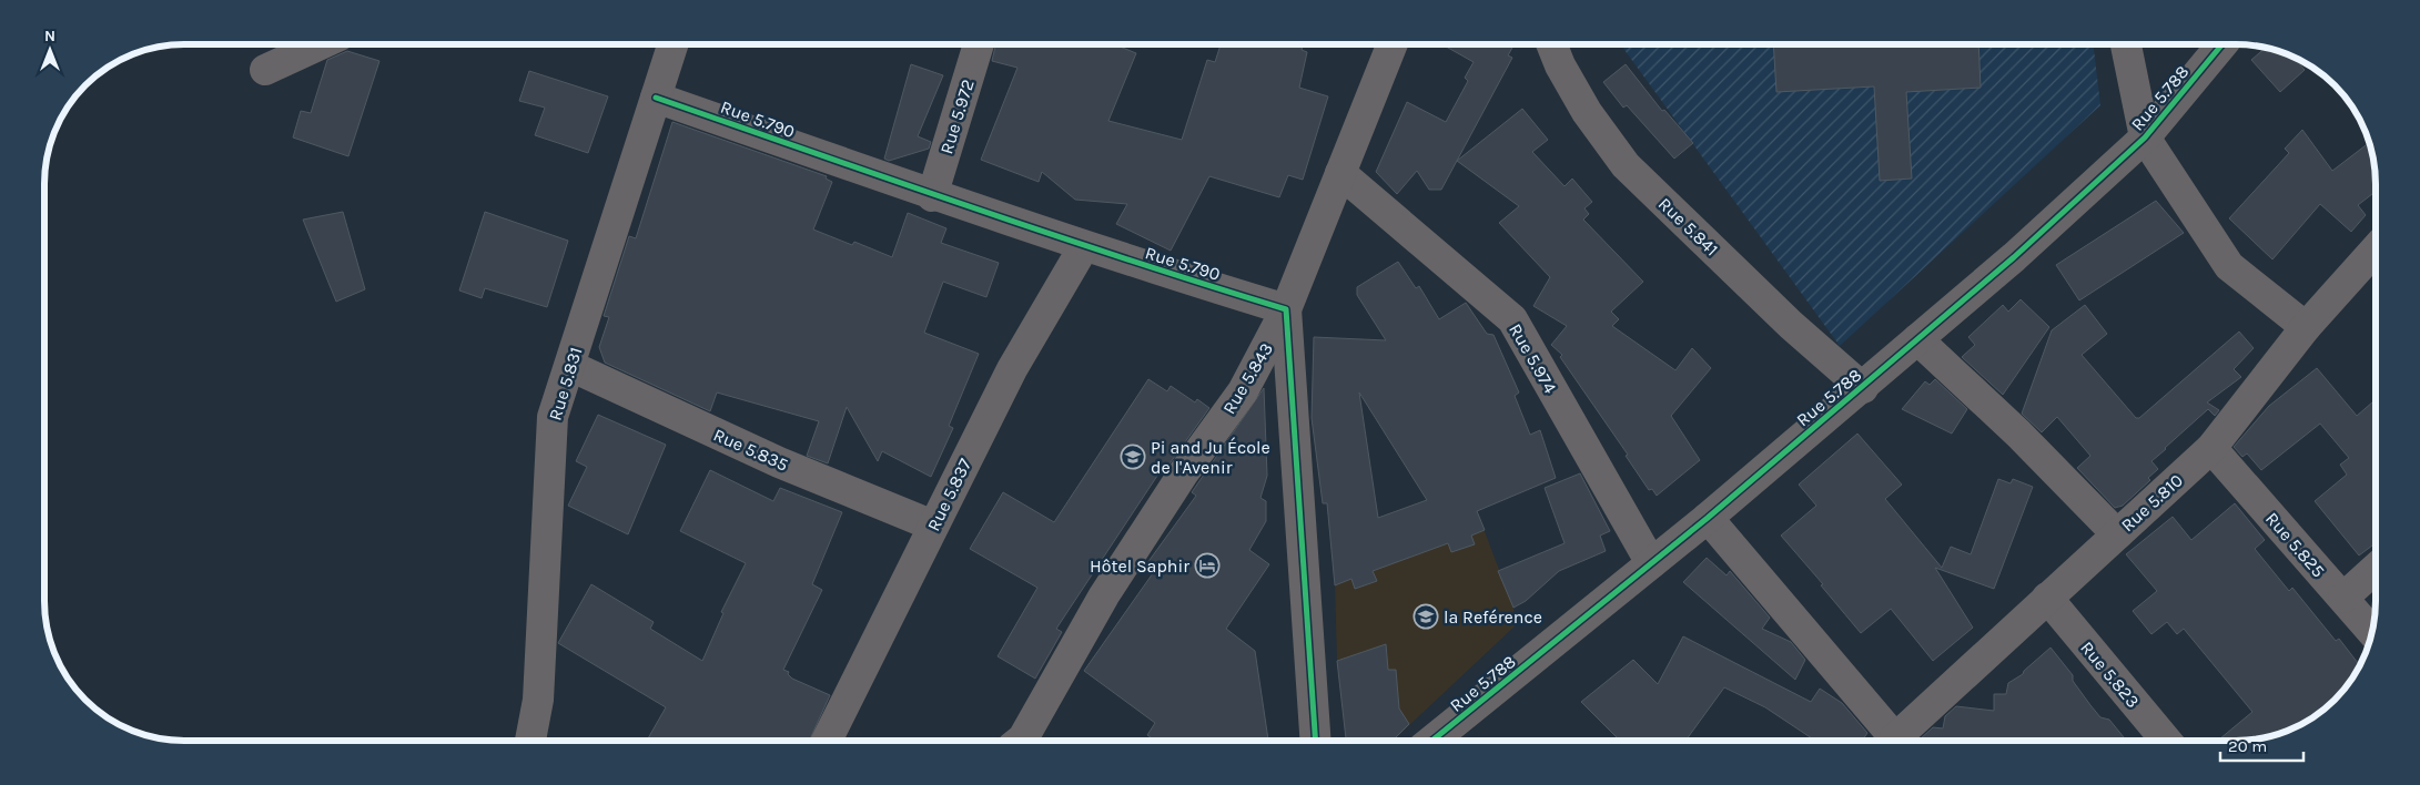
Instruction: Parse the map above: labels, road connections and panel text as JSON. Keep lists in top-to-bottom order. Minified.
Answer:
{"streets":{"street":["Rue 5.788","Rue 5.972","Rue 5.790","Rue 5.841","Rue 5.974","Rue 5.843","Rue 5.831","Rue 5.835","Rue 5.837","Rue 5.810","Rue 5.825","Rue 5.823"]},"crossings":[["Rue 5.788","Rue 5.841"],["Rue 5.788","Rue 5.974"],["Rue 5.788","Rue 5.810"],["Rue 5.972","Rue 5.790"],["Rue 5.790","Rue 5.843"],["Rue 5.790","Rue 5.831"],["Rue 5.790","Rue 5.837"],["Rue 5.974","Rue 5.843"],["Rue 5.831","Rue 5.835"],["Rue 5.835","Rue 5.837"],["Rue 5.810","Rue 5.825"],["Rue 5.810","Rue 5.823"]],"places":{"school or university":["Pi and Ju École de l'Avenir","la Reférence"],"hotel":["Hôtel Saphir"]},"scale_bar":"20 m","north":"top"}
